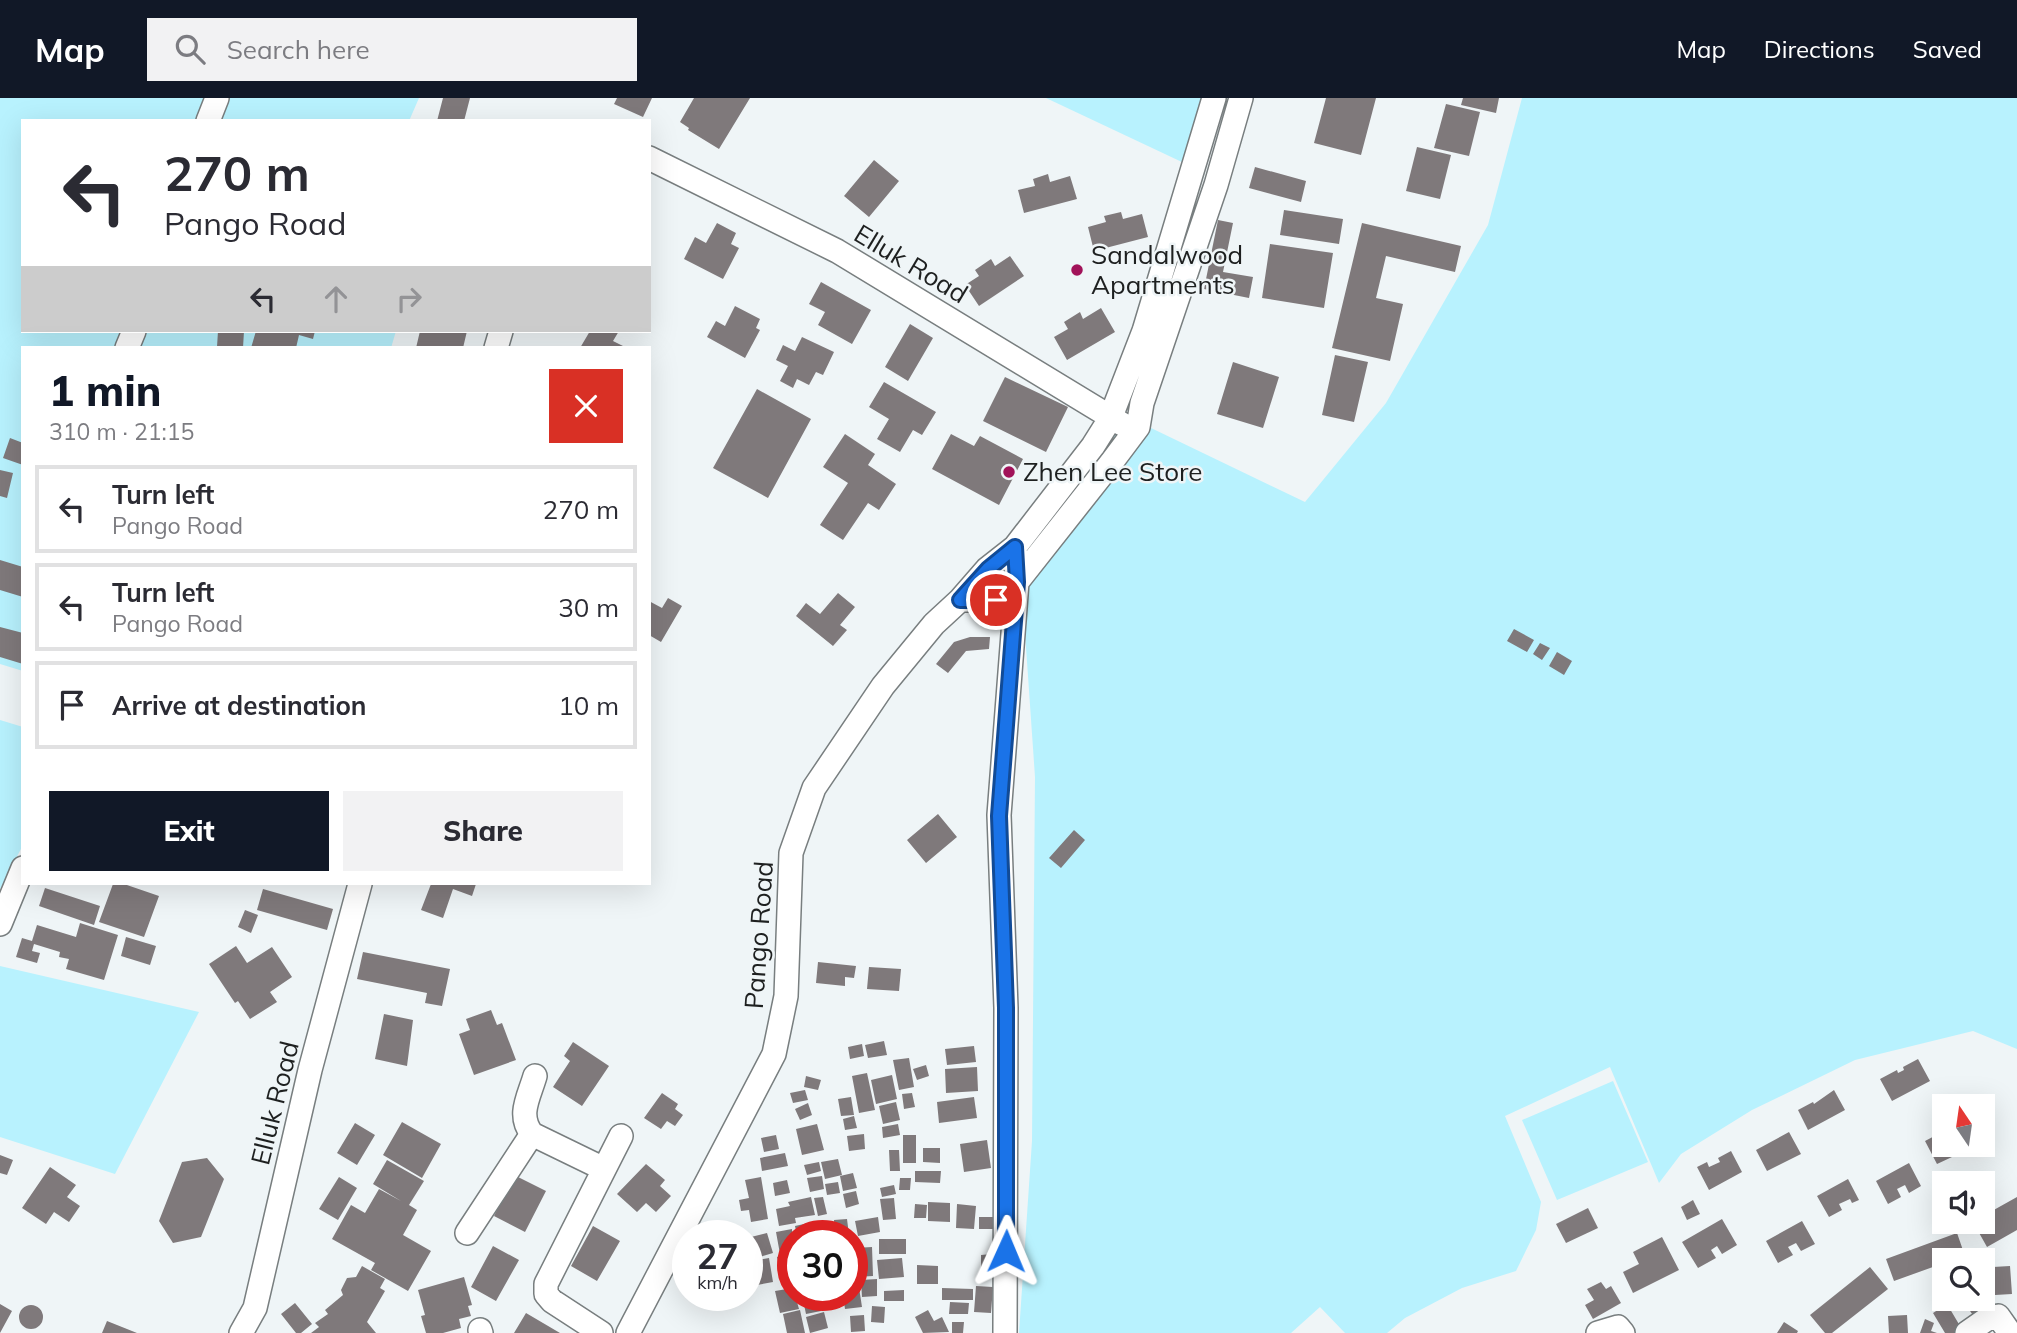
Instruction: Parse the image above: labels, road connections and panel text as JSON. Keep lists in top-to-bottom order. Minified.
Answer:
{"streets":{"street":["Elluk Road","Pango Road"]},"crossings":[["Elluk Road","Pango Road"]],"places":["Sandalwood Apartments","Zhen Lee Store"],"north":"top","page":{"header":"Map","search":"Search here","nav":["Map","Directions","Saved"],"turn":["270 m","Pango Road"],"heading":["1 min","310 m · 21:15"],"list":[{"name":"Turn left","note":"Pango Road","value":"270 m"},{"name":"Turn left","note":"Pango Road","value":"30 m"},{"name":"Arrive at destination","value":"10 m"}],"buttons":["Exit","Share"],"speed":"27 km/h","limit":"30"}}
